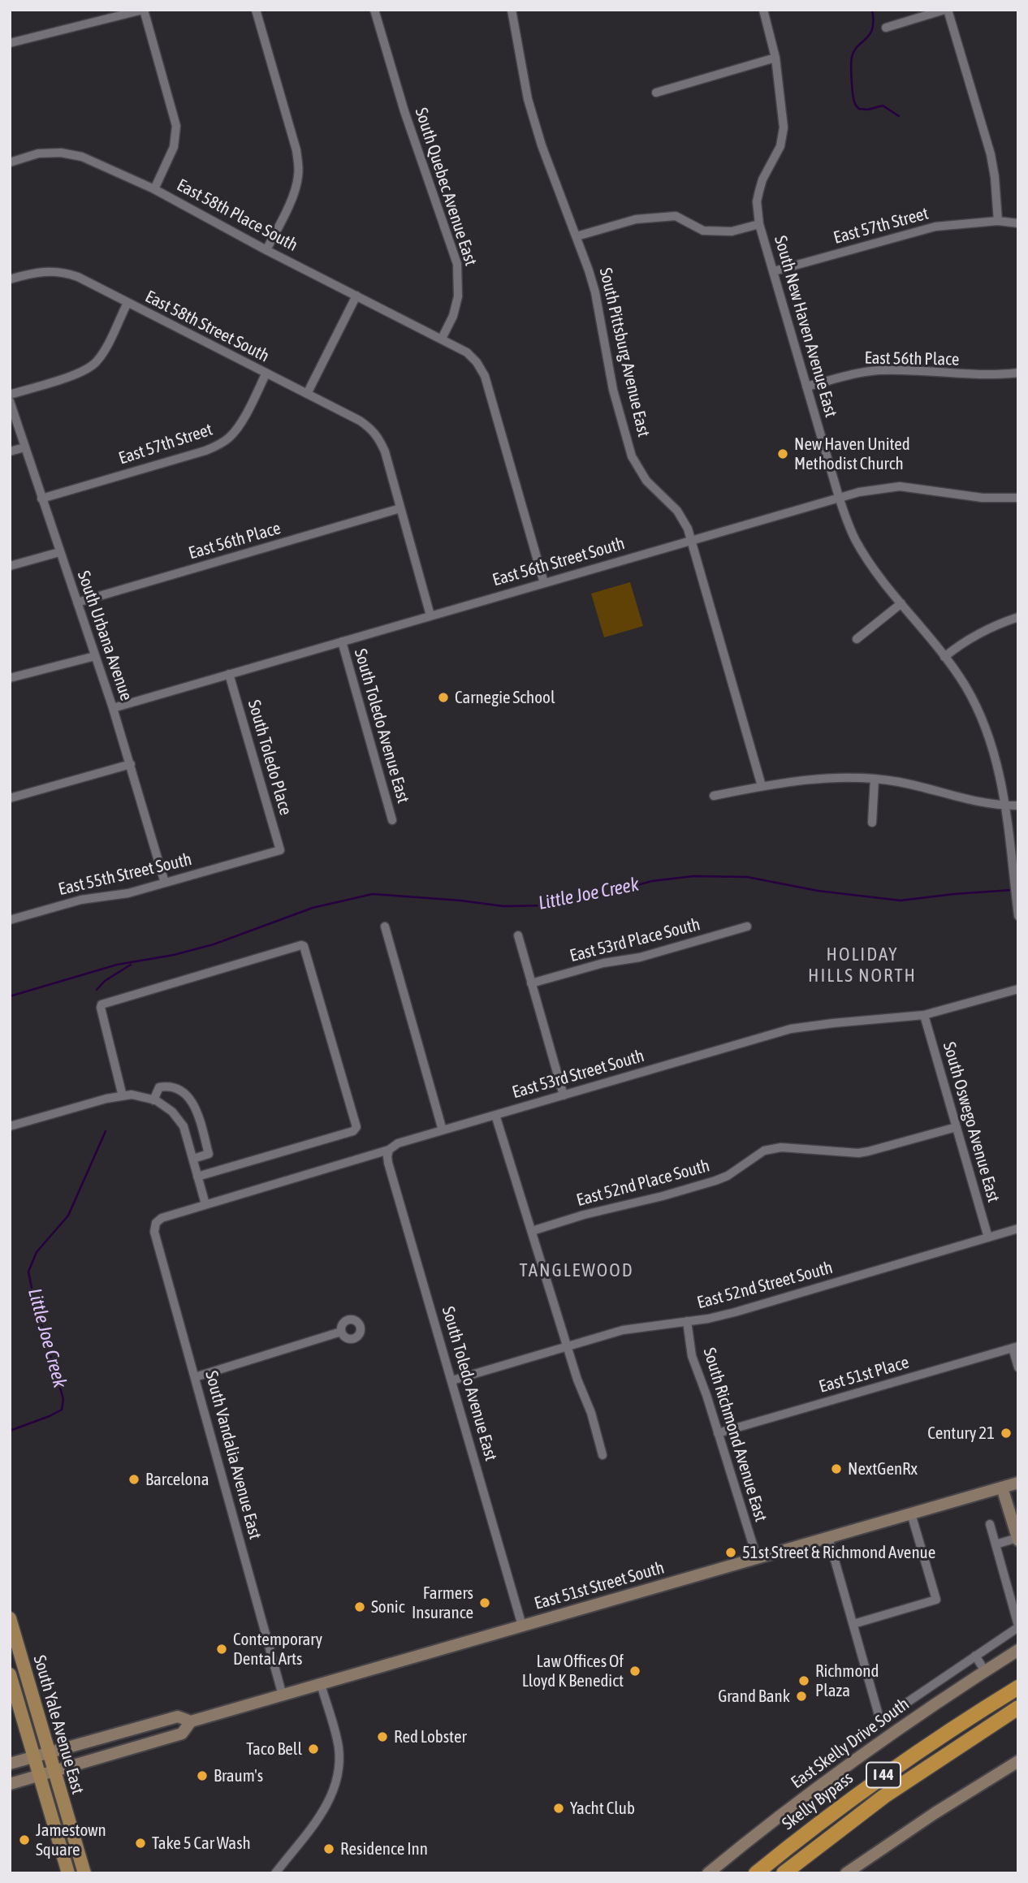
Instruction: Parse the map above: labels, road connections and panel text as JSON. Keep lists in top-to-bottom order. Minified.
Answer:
{"streets":{"highway":["I 44","Skelly Bypass"],"main road":["East 51st Street South","South Yale Avenue East","East Skelly Drive South"],"street":["South Quebec Avenue East","East 58th Place South","East 57th Street","East 58th Street South","South New Haven Avenue East","South Pittsburg Avenue East","East 56th Place","East 56th Street South","South Urbana Avenue","South Toledo Avenue East","South Toledo Place","East 55th Street South","East 53rd Place South","East 53rd Street South","South Oswego Avenue East","East 52nd Place South","East 52nd Street South","East 51st Place","South Richmond Avenue East","South Vandalia Avenue East"]},"crossings":[["South Quebec Avenue East","East 58th Place South"],["East 57th Street","East 58th Street South"],["East 57th Street","South New Haven Avenue East"],["East 57th Street","South Urbana Avenue"],["East 58th Street South","East 56th Place"],["South New Haven Avenue East","East 56th Place"],["South New Haven Avenue East","East 56th Street South"],["South Pittsburg Avenue East","East 56th Street South"],["East 56th Place","South Urbana Avenue"],["East 56th Street South","South Urbana Avenue"],["East 56th Street South","South Toledo Avenue East"],["East 56th Street South","South Toledo Place"],["South Urbana Avenue","East 55th Street South"],["South Toledo Avenue East","East 53rd Street South"],["South Toledo Avenue East","East 52nd Street South"],["South Toledo Avenue East","East 51st Street South"],["South Toledo Place","East 55th Street South"],["East 53rd Street South","South Oswego Avenue East"],["East 53rd Street South","South Vandalia Avenue East"],["South Oswego Avenue East","East 52nd Place South"],["South Oswego Avenue East","East 52nd Street South"],["East 52nd Street South","South Richmond Avenue East"],["East 51st Place","South Richmond Avenue East"],["South Richmond Avenue East","East 51st Street South"],["South Vandalia Avenue East","East 51st Street South"],["East 51st Street South","South Yale Avenue East"]],"districts":["HOLIDAY HILLS NORTH","TANGLEWOOD"],"water":["Little Joe Creek"],"places":["New Haven United Methodist Church","Carnegie School","Century 21","NextGenRx","Barcelona","51st Street & Richmond Avenue","Farmers Insurance","Sonic","Contemporary Dental Arts","Law Offices Of Lloyd K Benedict","Richmond Plaza","Grand Bank","Red Lobster","Taco Bell","Braum's","Yacht Club","Jamestown Square","Take 5 Car Wash","Residence Inn"]}
